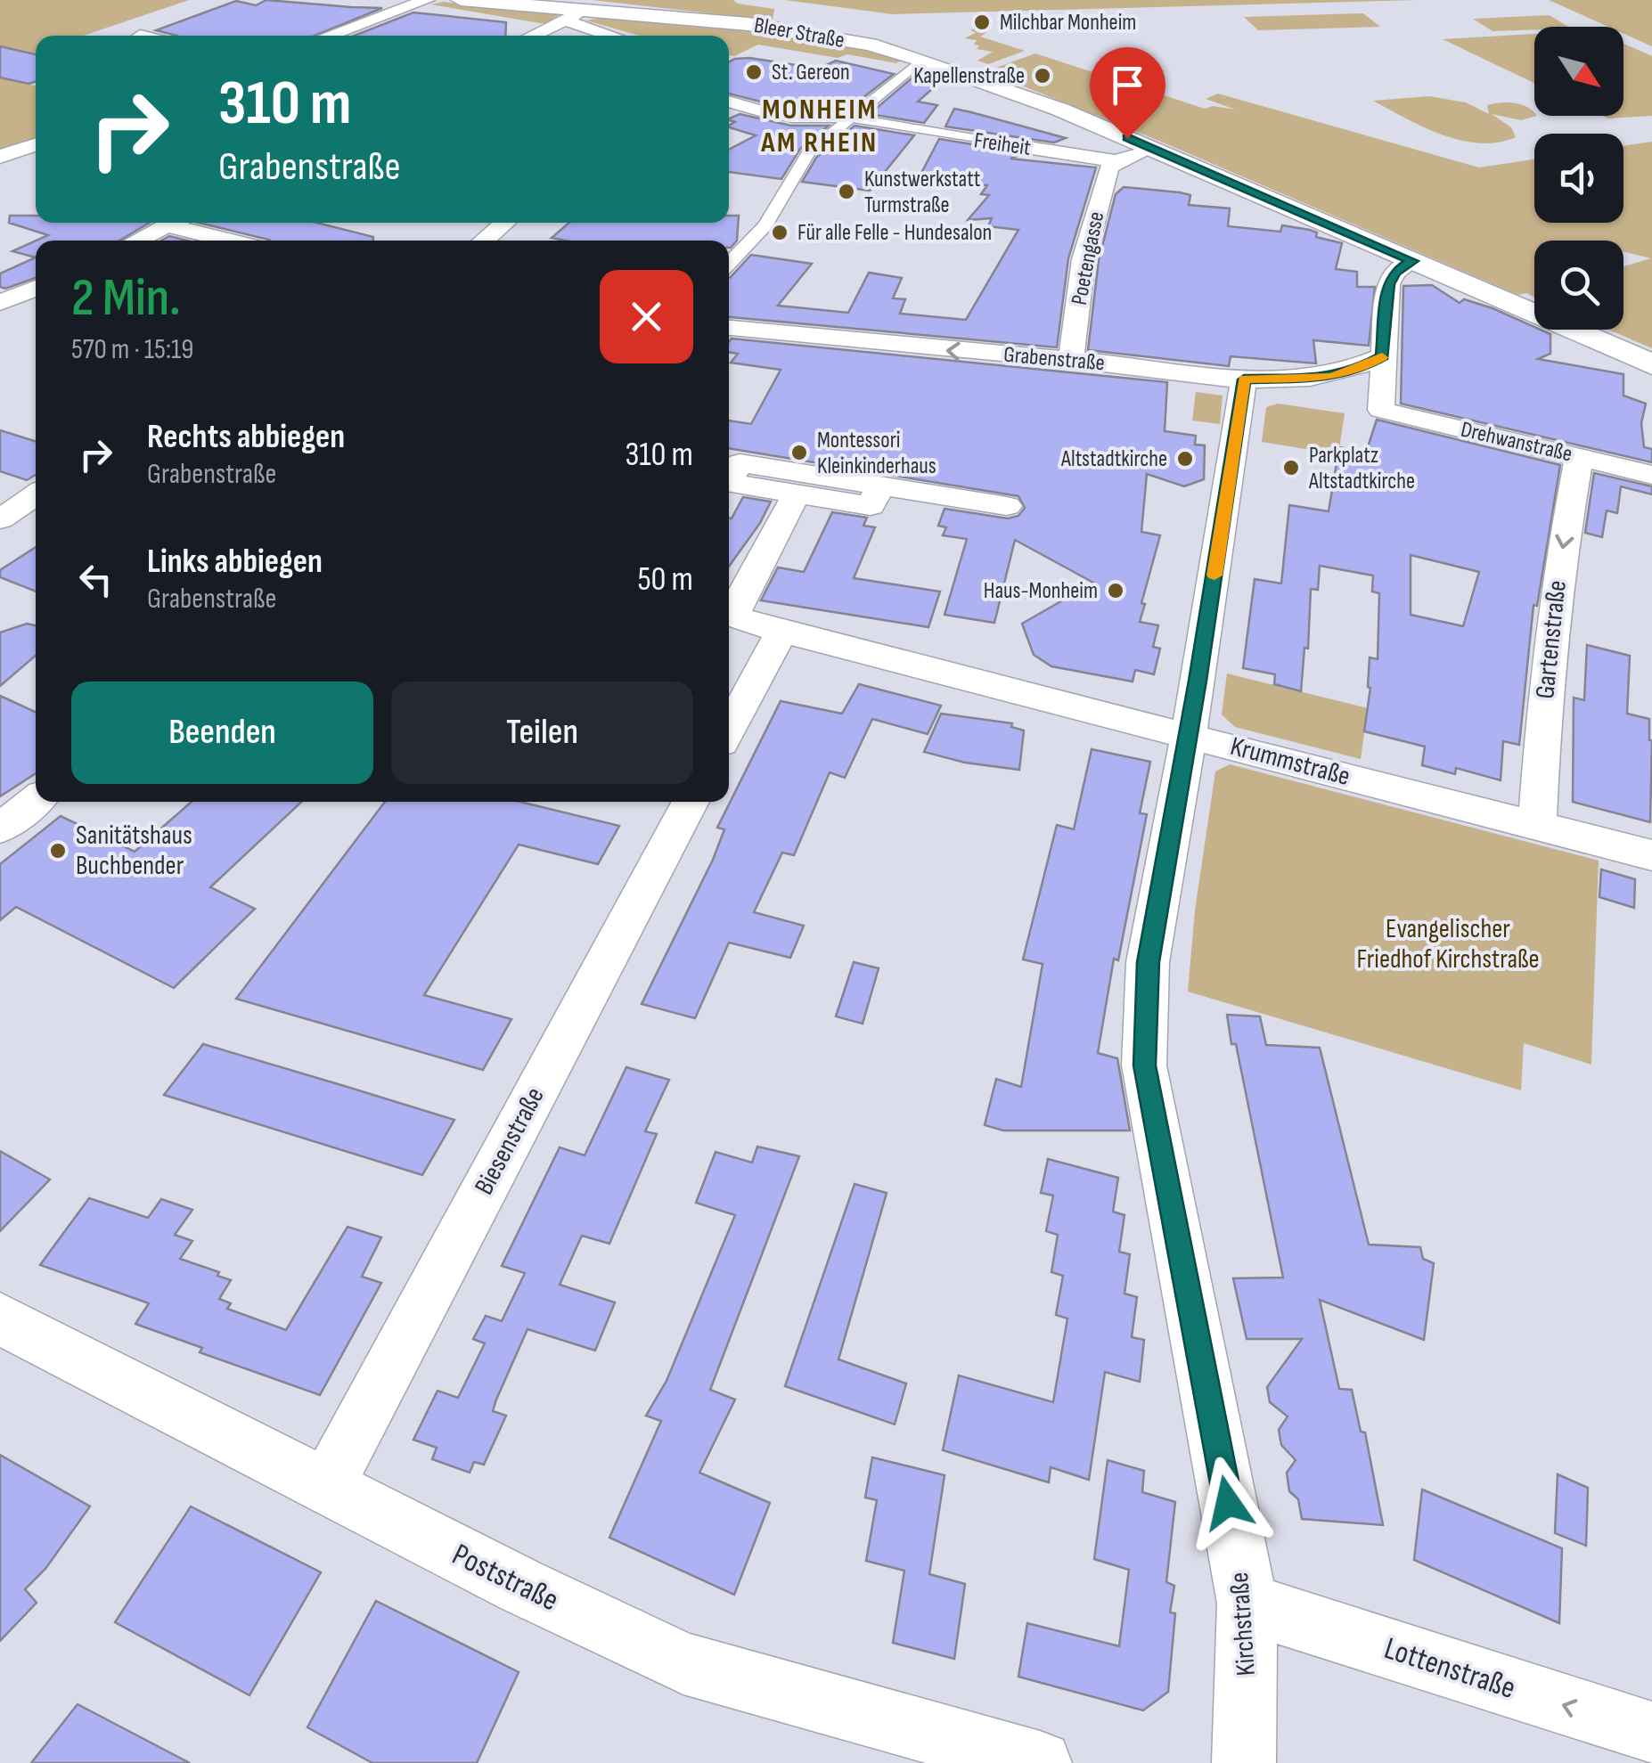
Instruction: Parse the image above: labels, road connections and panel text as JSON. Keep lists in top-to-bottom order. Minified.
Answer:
{"streets":{"street":["Bleer Straße","Freiheit","Poetengasse","Grabenstraße","Drehwanstraße","Gartenstraße","Krummstraße","Biesenstraße","Poststraße","Kirchstraße","Lottenstraße"]},"crossings":[["Freiheit","Poetengasse"],["Poetengasse","Grabenstraße"],["Grabenstraße","Drehwanstraße"],["Grabenstraße","Kirchstraße"],["Drehwanstraße","Gartenstraße"],["Gartenstraße","Krummstraße"],["Krummstraße","Kirchstraße"],["Biesenstraße","Poststraße"],["Kirchstraße","Lottenstraße"]],"one_way":["Gartenstraße","Lottenstraße"],"districts":["MONHEIM AM RHEIN"],"parks":["Evangelischer Friedhof Kirchstraße"],"places":["Milchbar Monheim","St. Gereon","Kapellenstraße","Kunstwerkstatt Turmstraße","Für alle Felle - Hundesalon","Montessori Kleinkinderhaus","Altstadtkirche","Parkplatz Altstadtkirche","Haus-Monheim","Sanitätshaus Buchbender"],"north":"bottom right","page":{"turn":["310 m","Grabenstraße"],"heading":["2 Min.","570 m · 15:19"],"list":[{"name":"Rechts abbiegen","note":"Grabenstraße","value":"310 m"},{"name":"Links abbiegen","note":"Grabenstraße","value":"50 m"}],"buttons":["Beenden","Teilen"]}}
